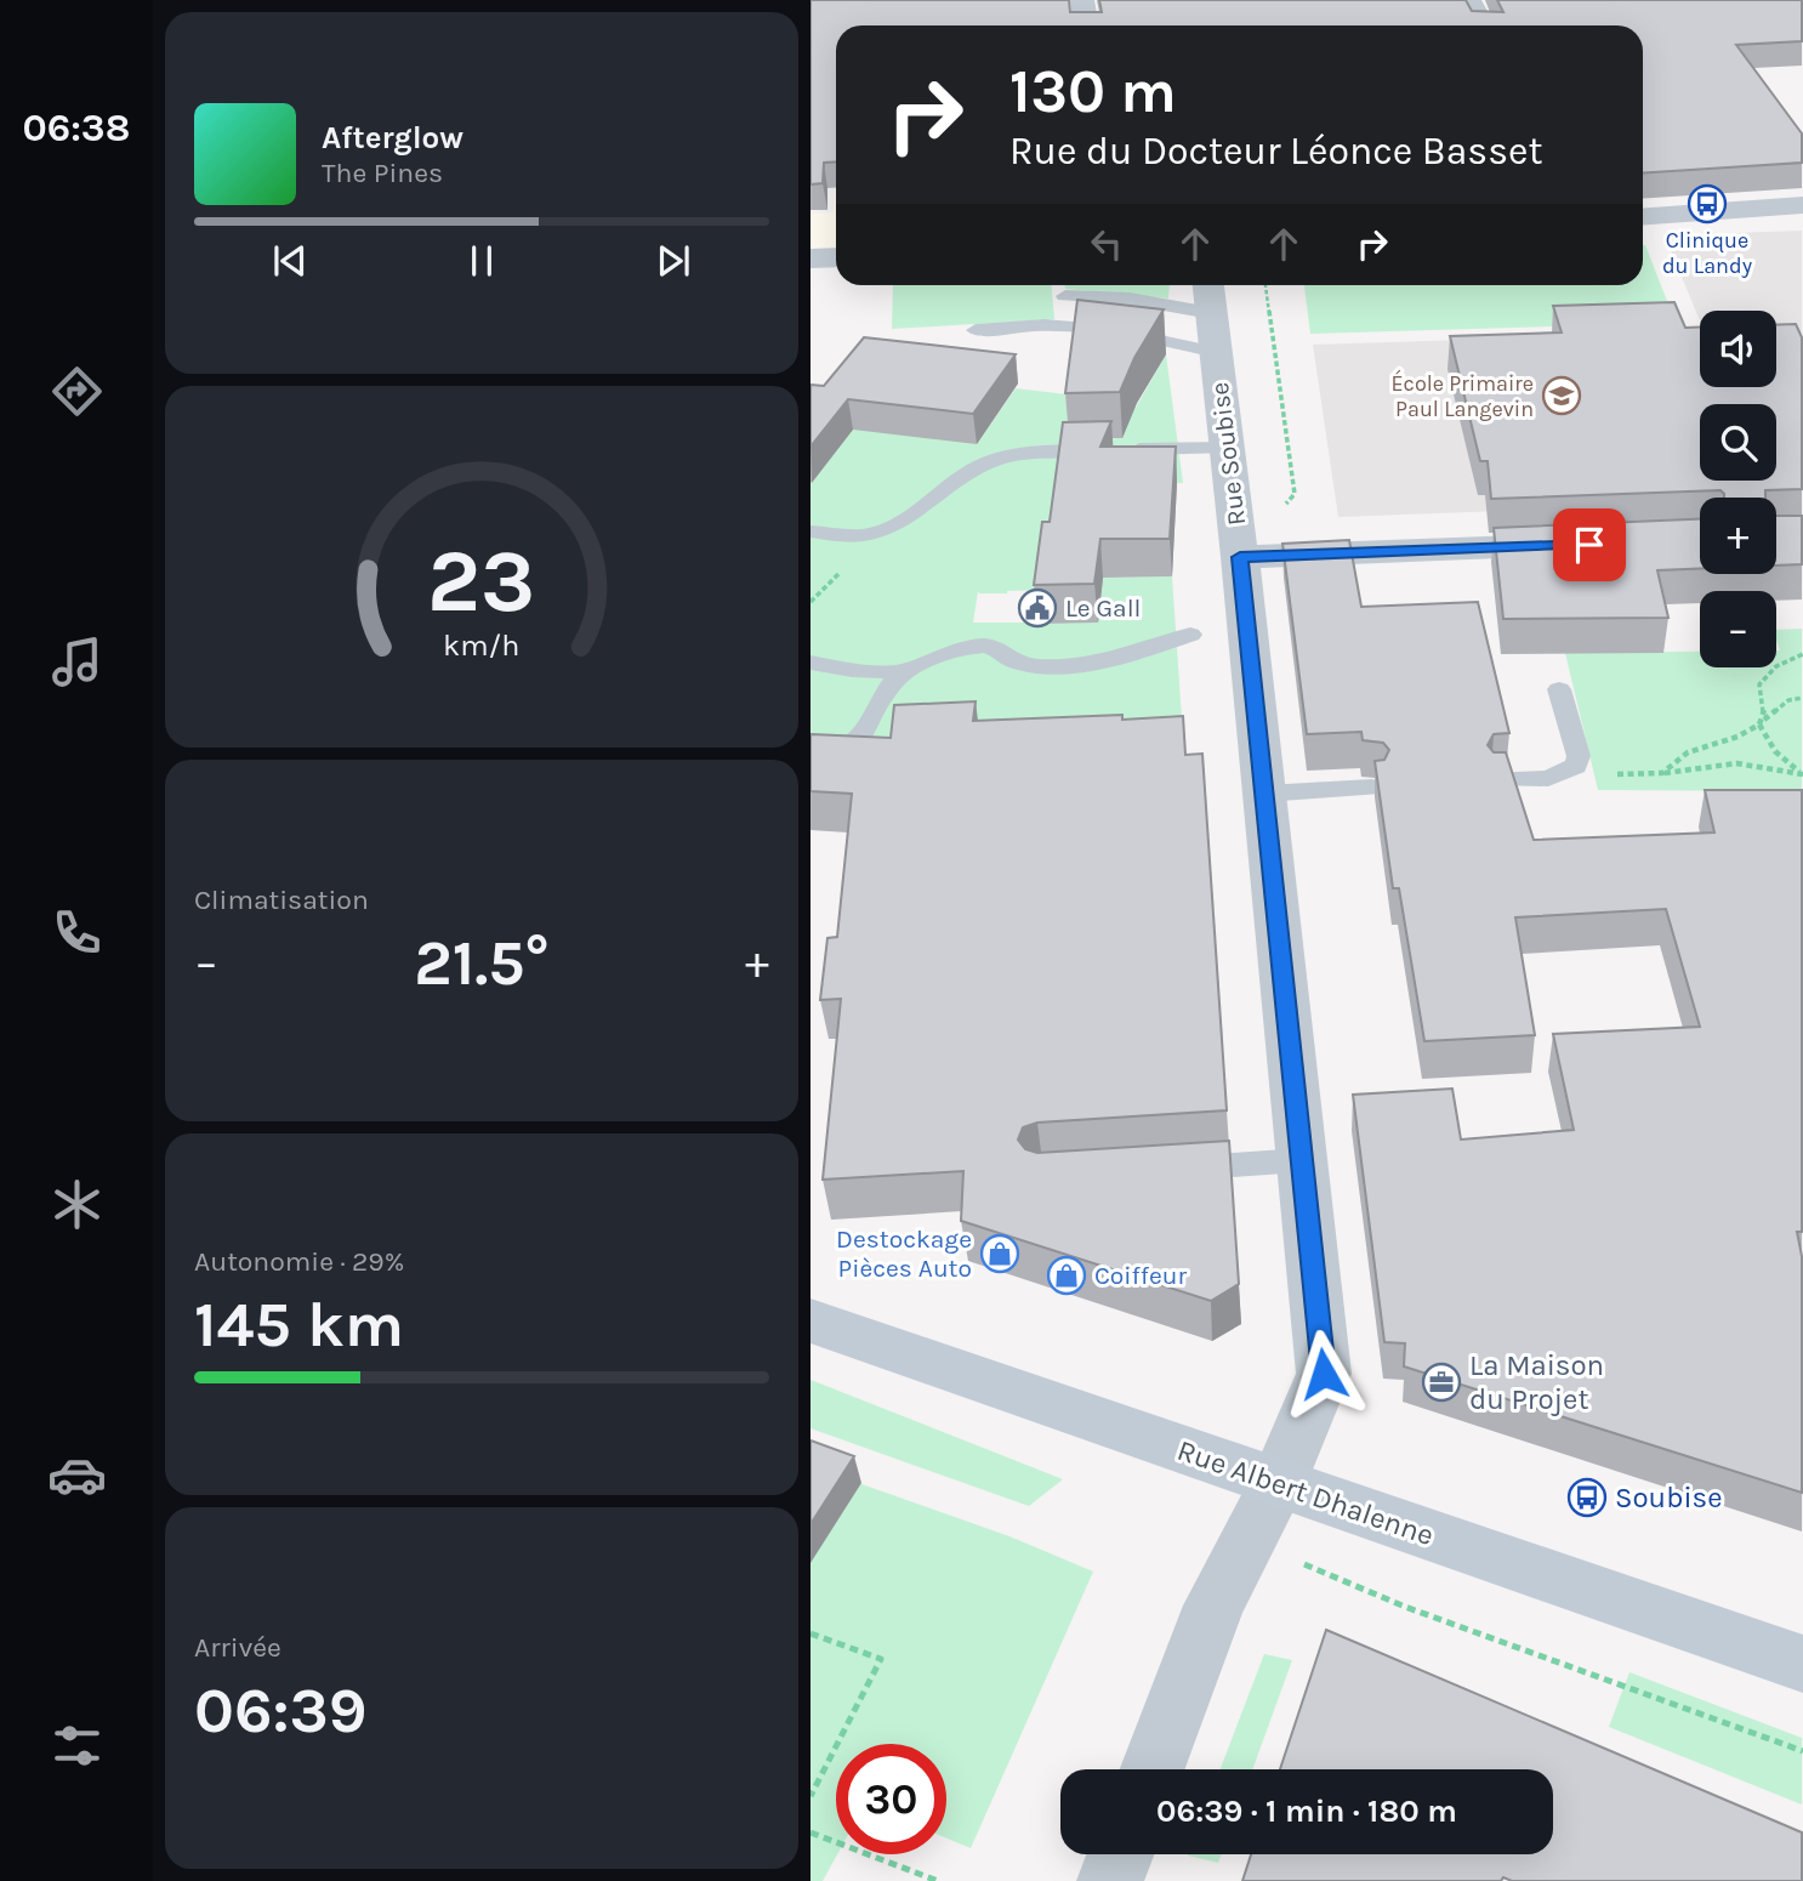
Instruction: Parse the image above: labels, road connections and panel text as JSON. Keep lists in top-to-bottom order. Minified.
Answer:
{"streets":{"main road":["Rue Albert Dhalenne"],"street":["Rue Soubise"]},"crossings":[["Rue Soubise","Rue Albert Dhalenne"]],"places":{"bus stop":["Clinique du Landy","Soubise"],"school or university":["École Primaire Paul Langevin"],"public building":["Le Gall"],"shop":["Destockage Pièces Auto","Coiffeur"],"office":["La Maison du Projet"]},"page":{"tabs":"06:38","turn":["130 m","Rue du Docteur Léonce Basset"],"song":["Afterglow","The Pines"],"map_buttons":["+","−"],"tile":["Climatisation",["Autonomie · 29%","145 km"],["Arrivée","06:39"]],"heat":["−","21.5°","+"],"limit":"30","trip":"06:39 · 1 min · 180 m","gauge":["23","km/h"]}}
